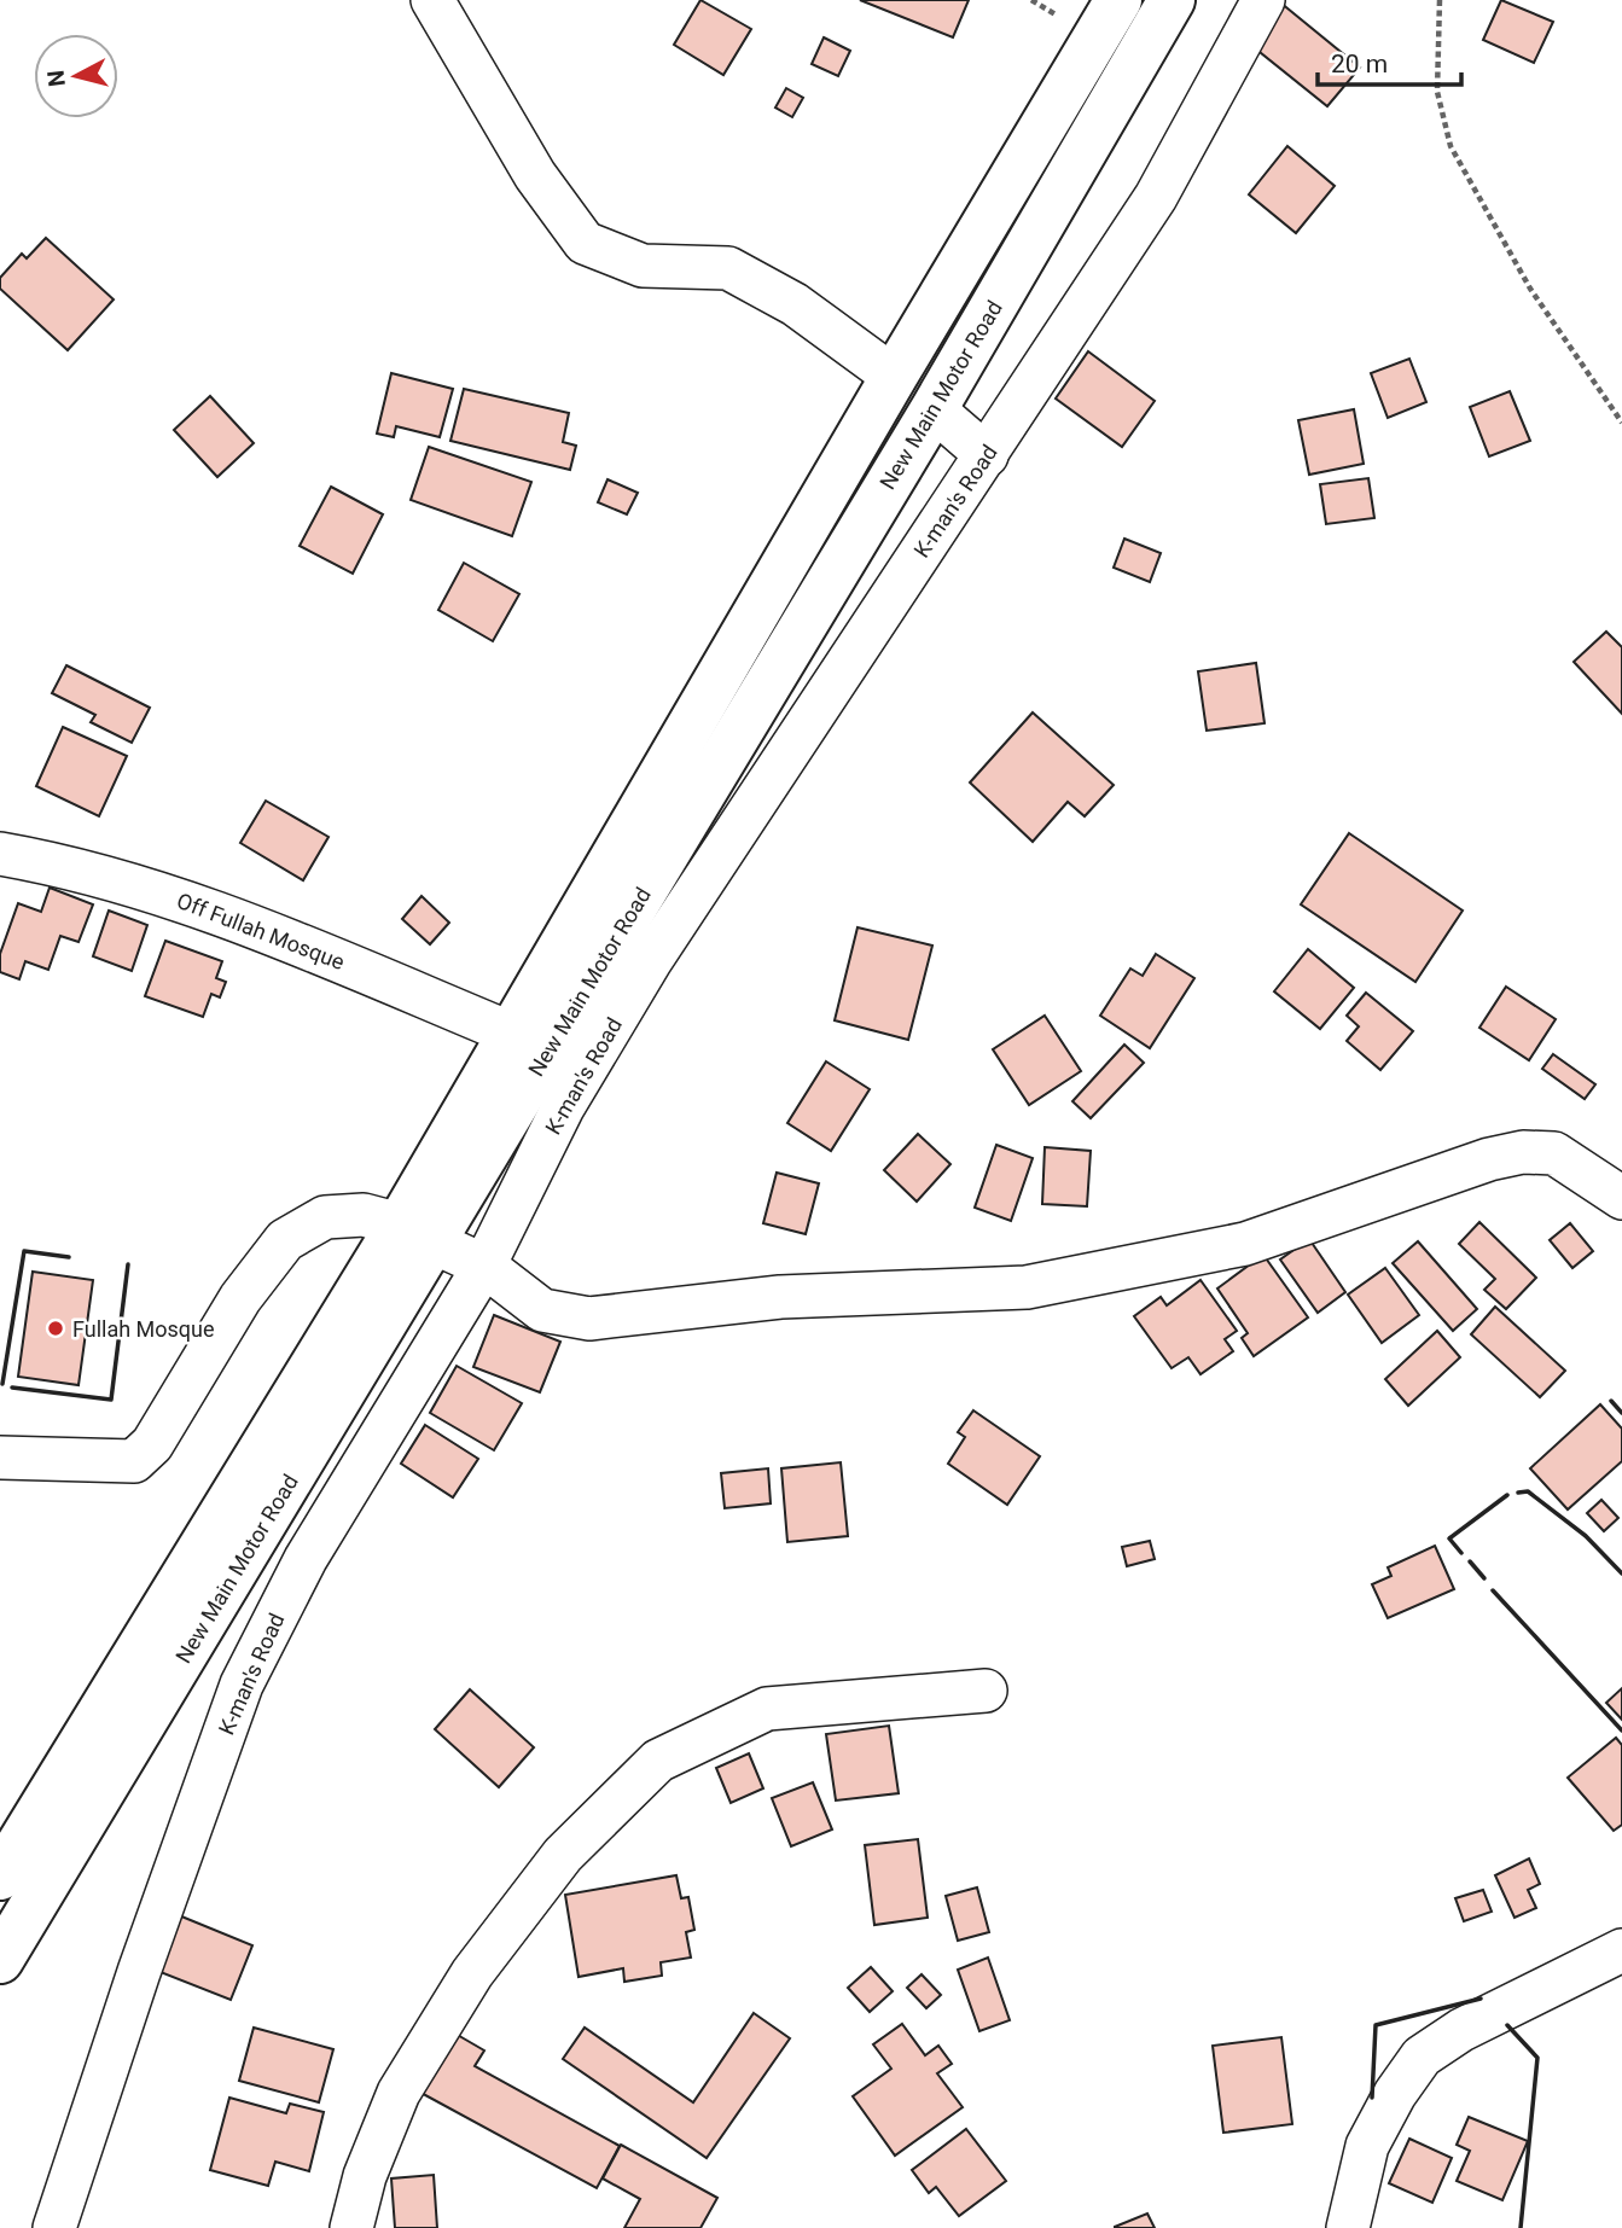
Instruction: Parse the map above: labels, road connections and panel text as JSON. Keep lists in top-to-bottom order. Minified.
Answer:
{"streets":{"highway":["New Main Motor Road"],"street":["K-man's Road","Off Fullah Mosque"]},"crossings":[["New Main Motor Road","Off Fullah Mosque"]],"places":["Fullah Mosque"],"scale_bar":"20 m","north":"left"}
